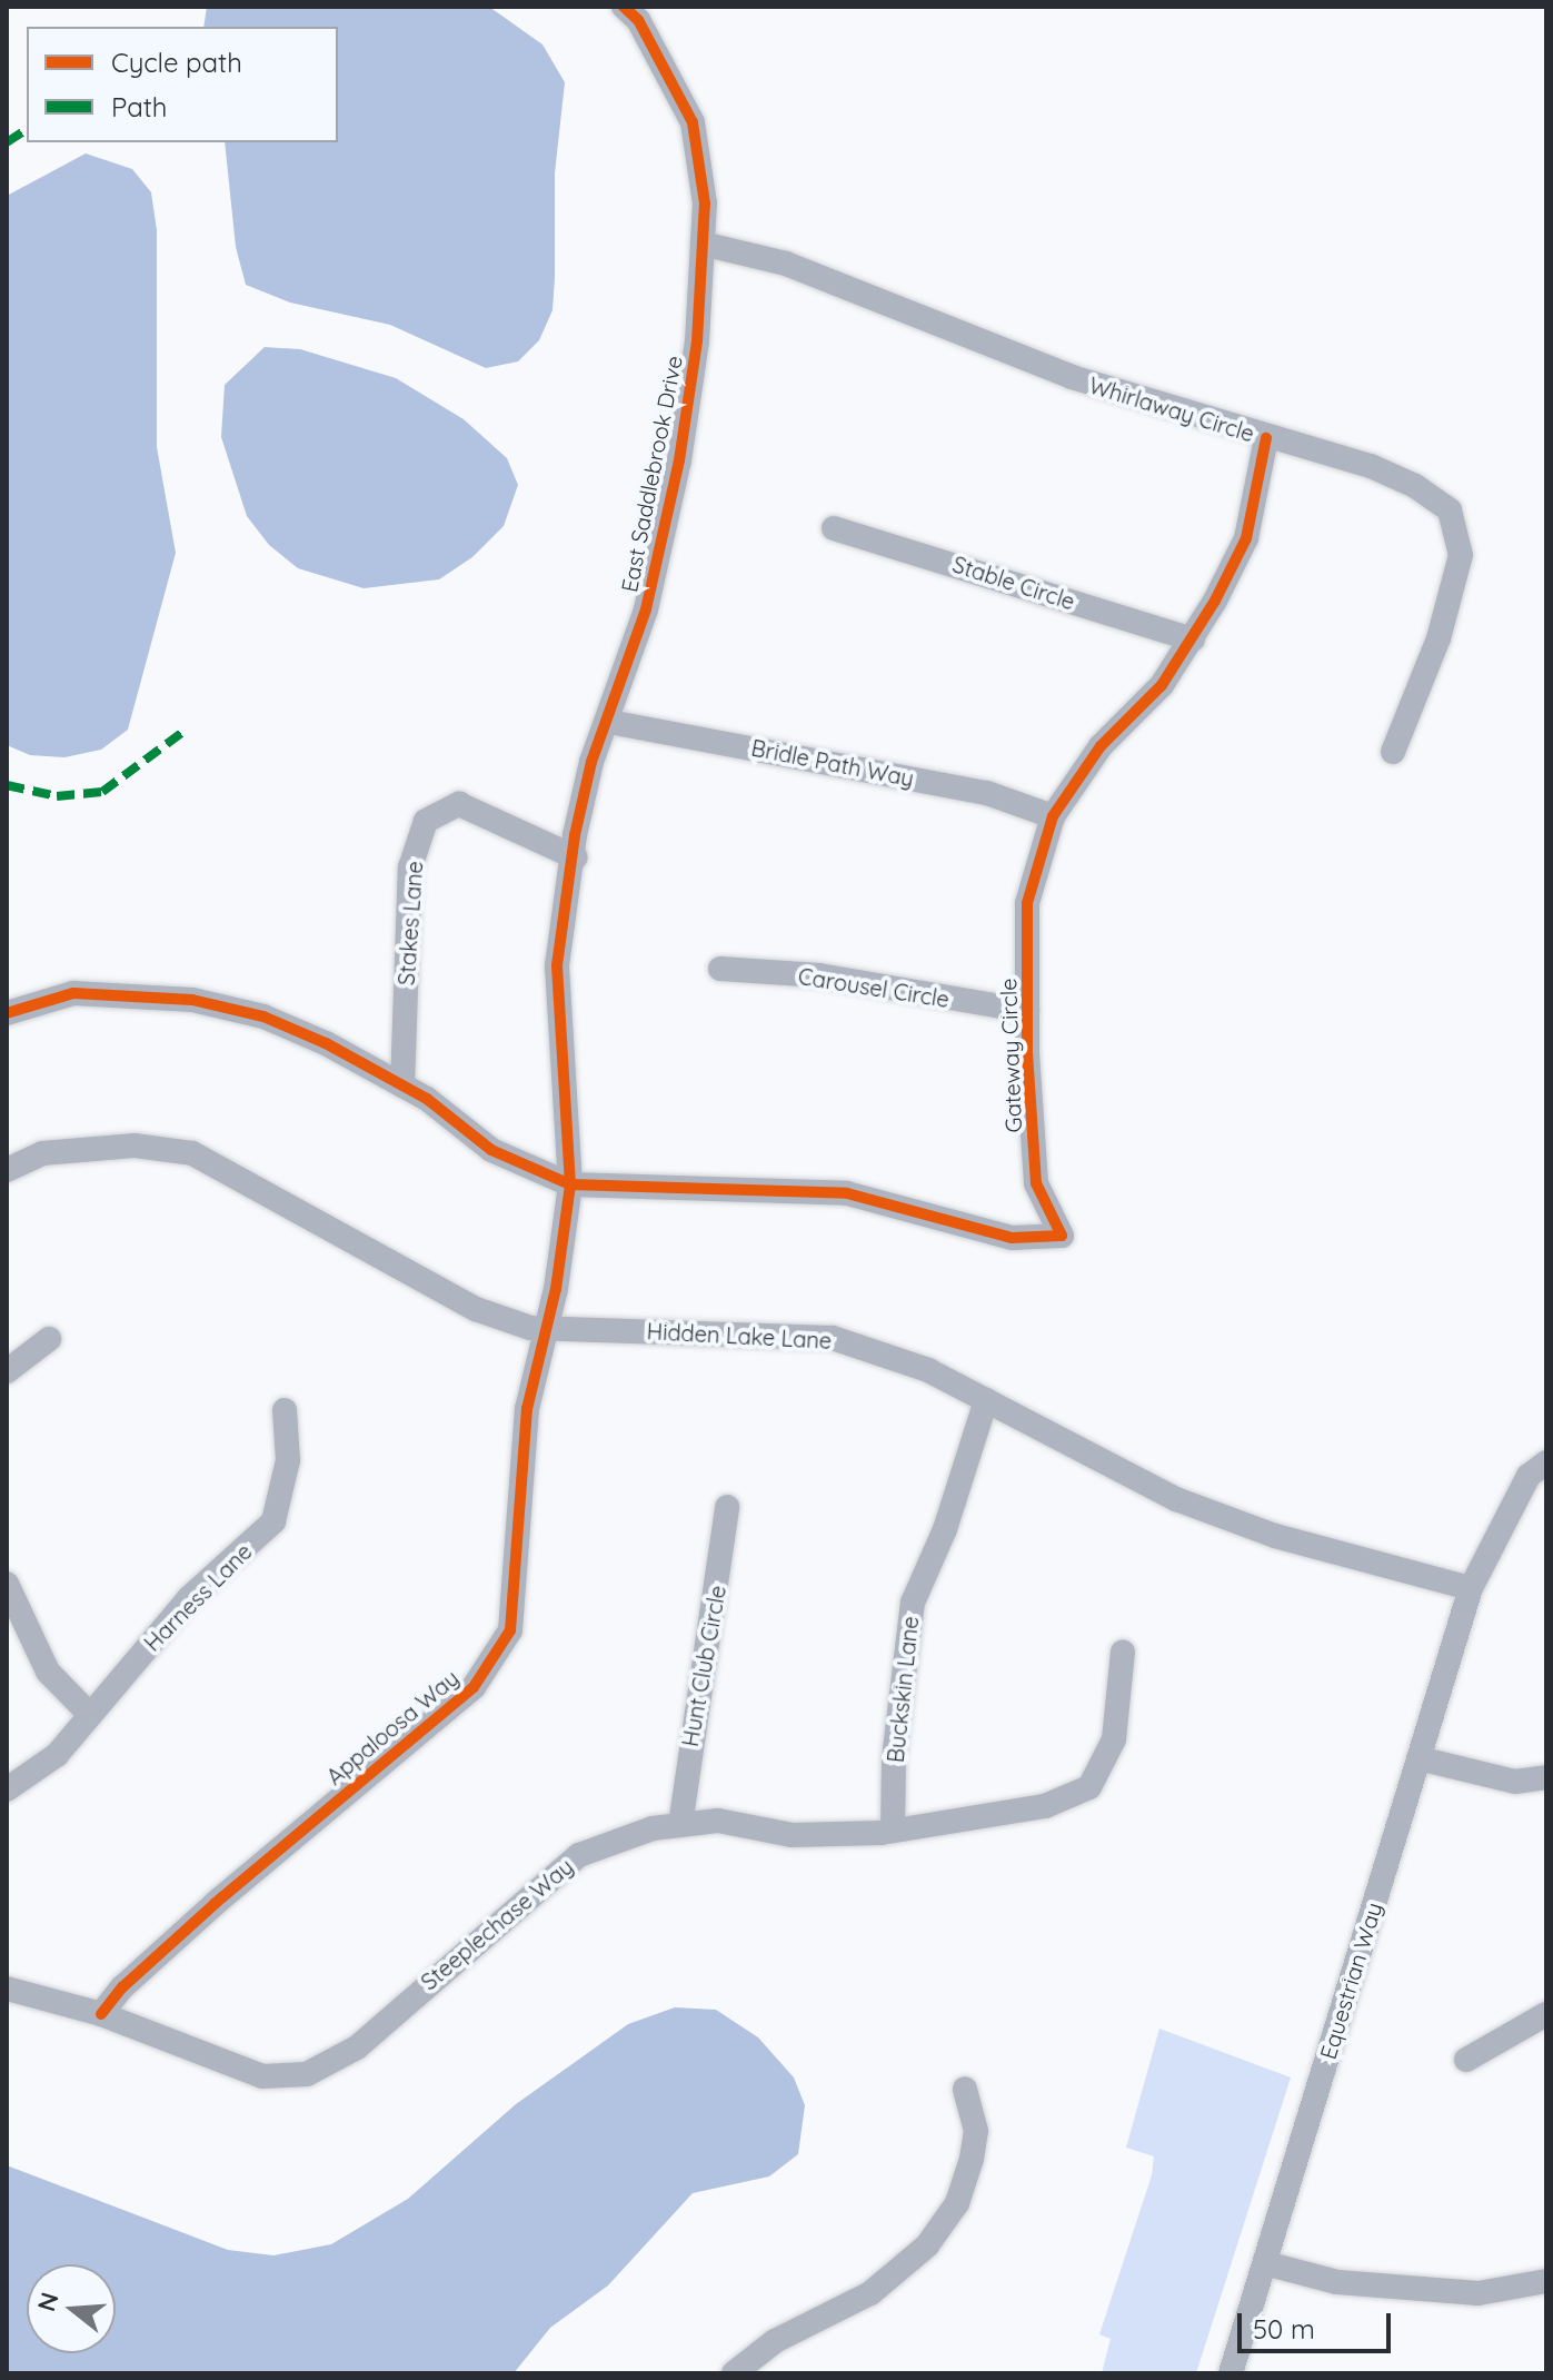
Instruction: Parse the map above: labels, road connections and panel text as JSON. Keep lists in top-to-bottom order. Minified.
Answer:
{"streets":{"street":["Whirlaway Circle","East Saddlebrook Drive","Stable Circle","Bridle Path Way","Stakes Lane","Carousel Circle","Gateway Circle","Hidden Lake Lane","Harness Lane","Hunt Club Circle","Buckskin Lane","Appaloosa Way","Steeplechase Way","Equestrian Way"]},"crossings":[["Whirlaway Circle","East Saddlebrook Drive"],["Whirlaway Circle","Gateway Circle"],["East Saddlebrook Drive","Bridle Path Way"],["East Saddlebrook Drive","Stakes Lane"],["East Saddlebrook Drive","Gateway Circle"],["East Saddlebrook Drive","Hidden Lake Lane"],["East Saddlebrook Drive","Appaloosa Way"],["Stable Circle","Gateway Circle"],["Bridle Path Way","Gateway Circle"],["Carousel Circle","Gateway Circle"],["Hidden Lake Lane","Buckskin Lane"],["Hidden Lake Lane","Appaloosa Way"],["Hidden Lake Lane","Equestrian Way"],["Hunt Club Circle","Steeplechase Way"],["Buckskin Lane","Steeplechase Way"],["Appaloosa Way","Steeplechase Way"]],"legend":["Cycle path","Path"],"scale_bar":"50 m","north":"left"}
